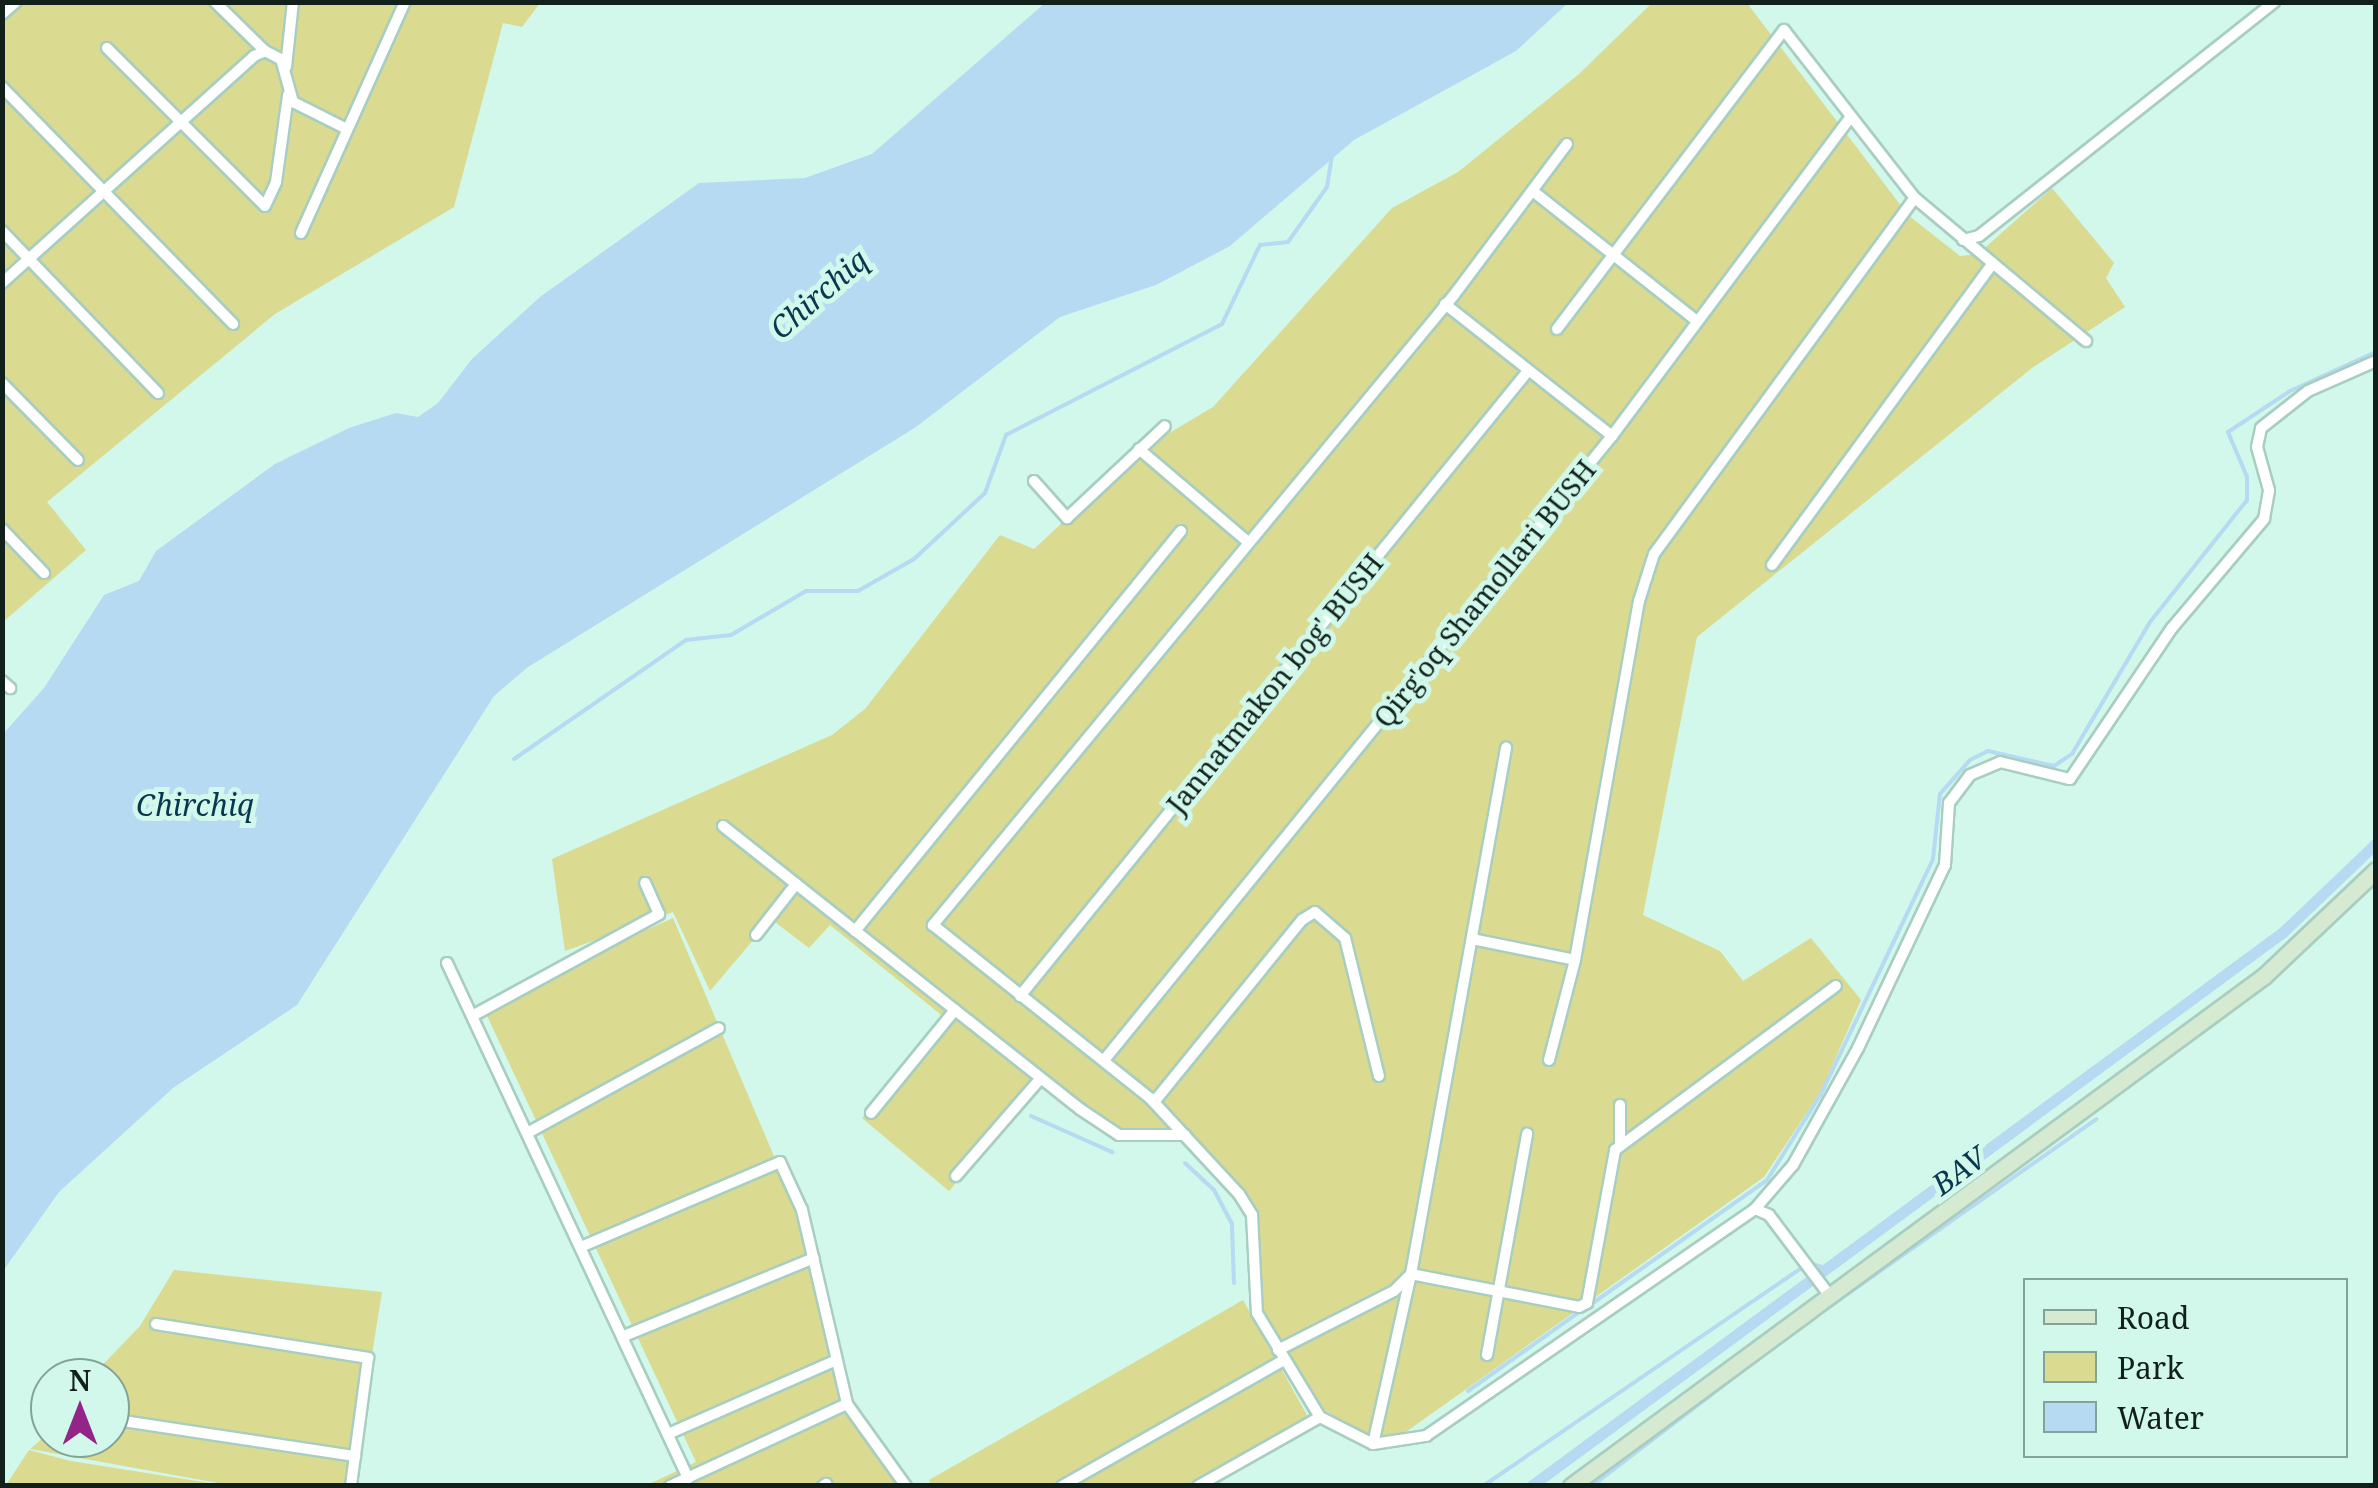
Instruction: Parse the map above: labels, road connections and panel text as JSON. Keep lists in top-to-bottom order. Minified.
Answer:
{"streets":{"street":["Qirg'oq Shamollari BUSH","Jannatmakon bog' BUSH"]},"water":["Chirchiq","BAV"],"legend":["Road","Park","Water"],"north":"top"}
